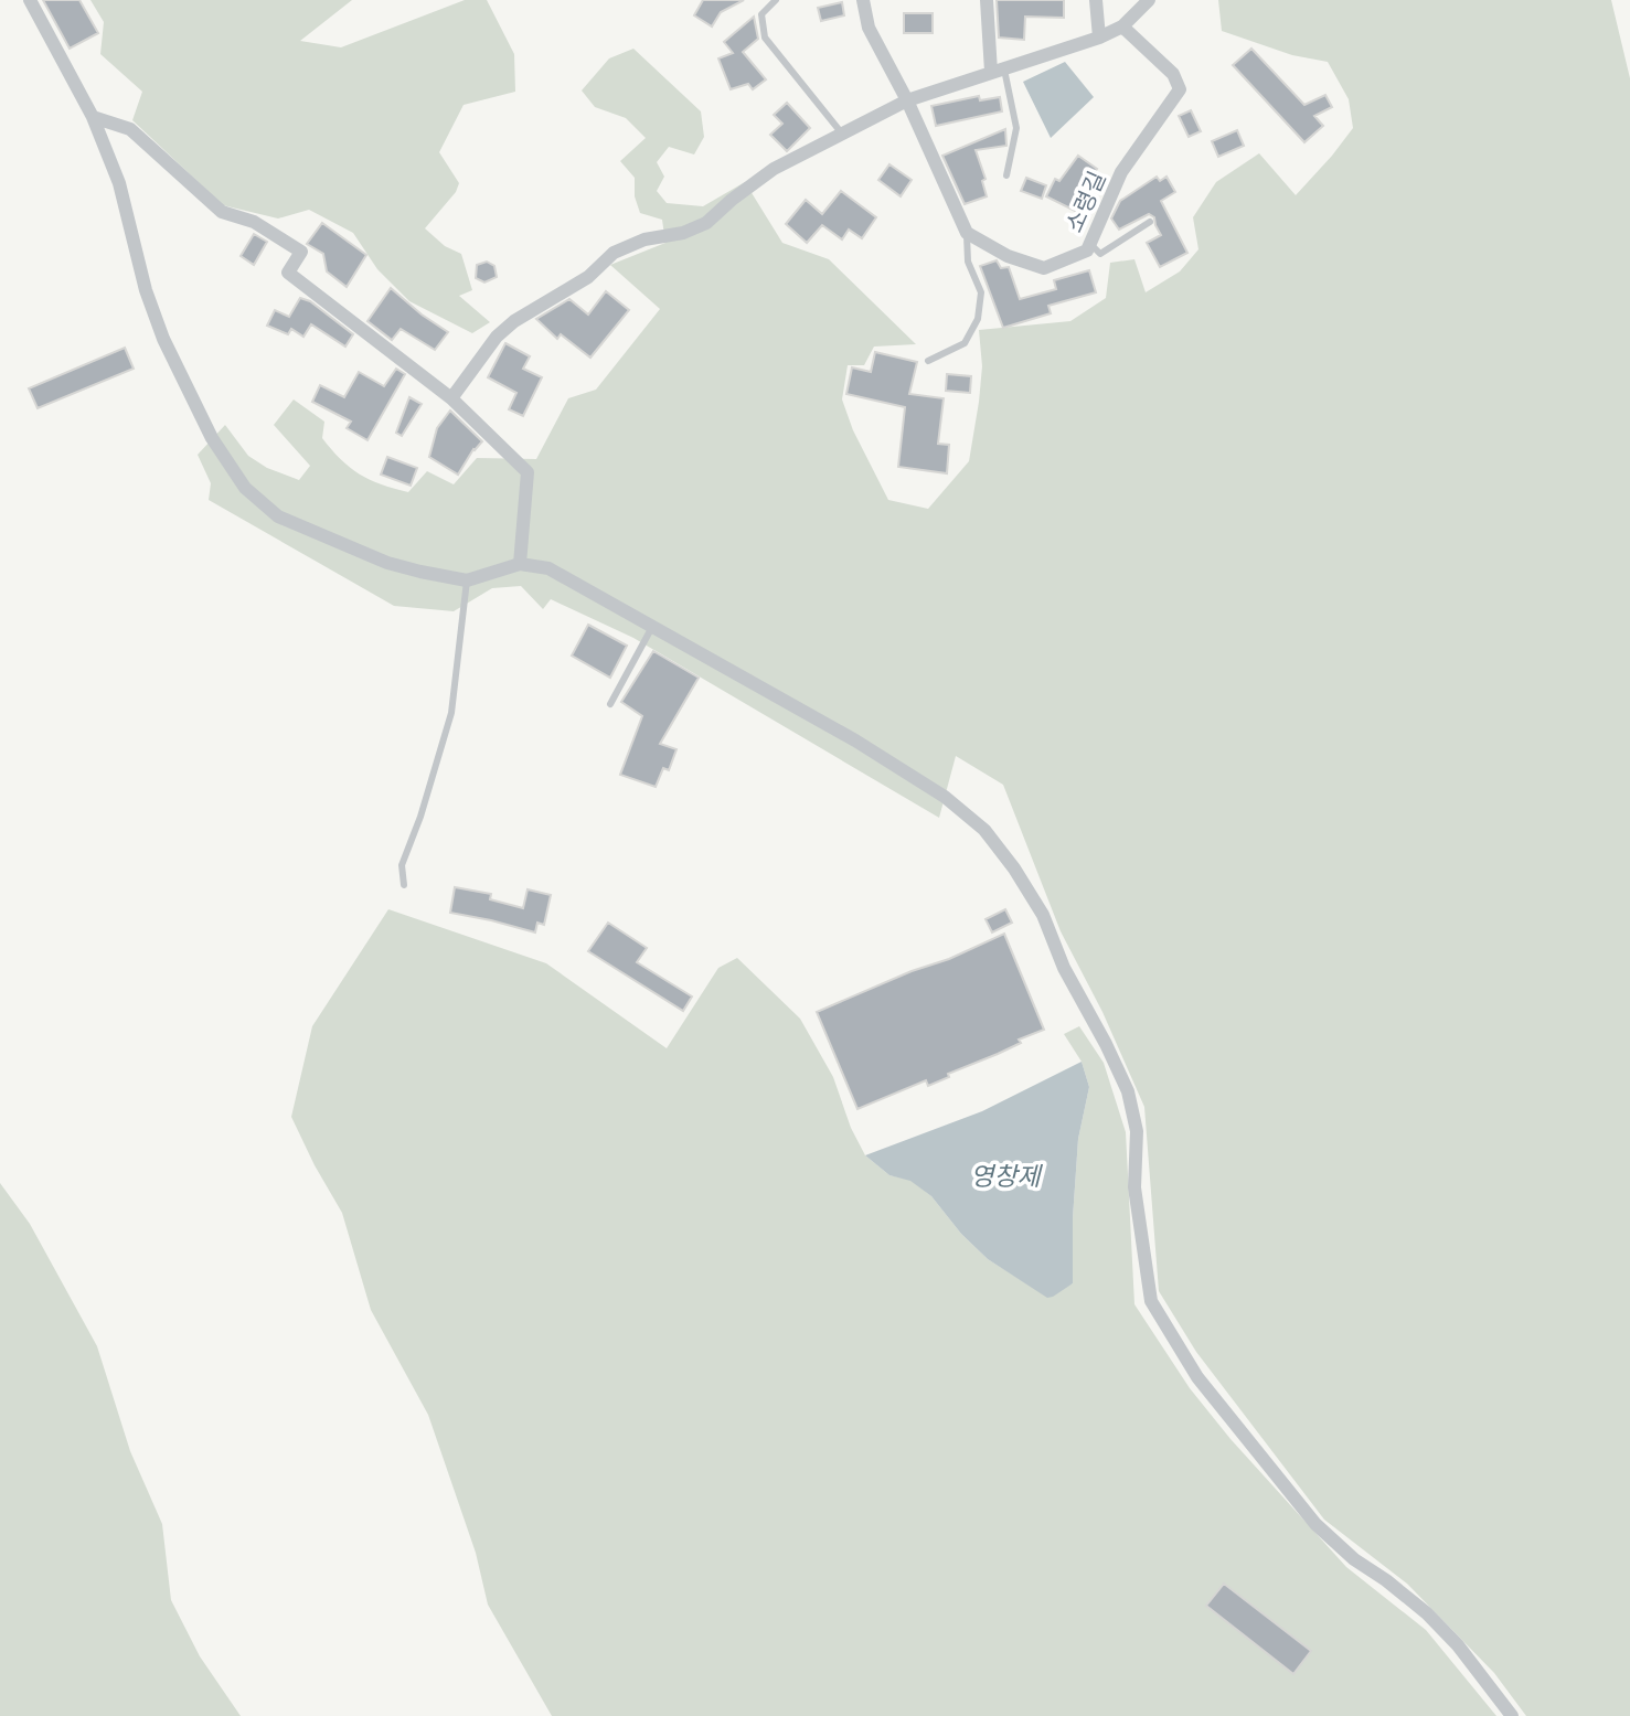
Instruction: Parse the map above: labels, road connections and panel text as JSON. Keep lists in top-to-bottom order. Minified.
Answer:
{"streets":{"street":["소령길"]},"water":["영창제"]}
